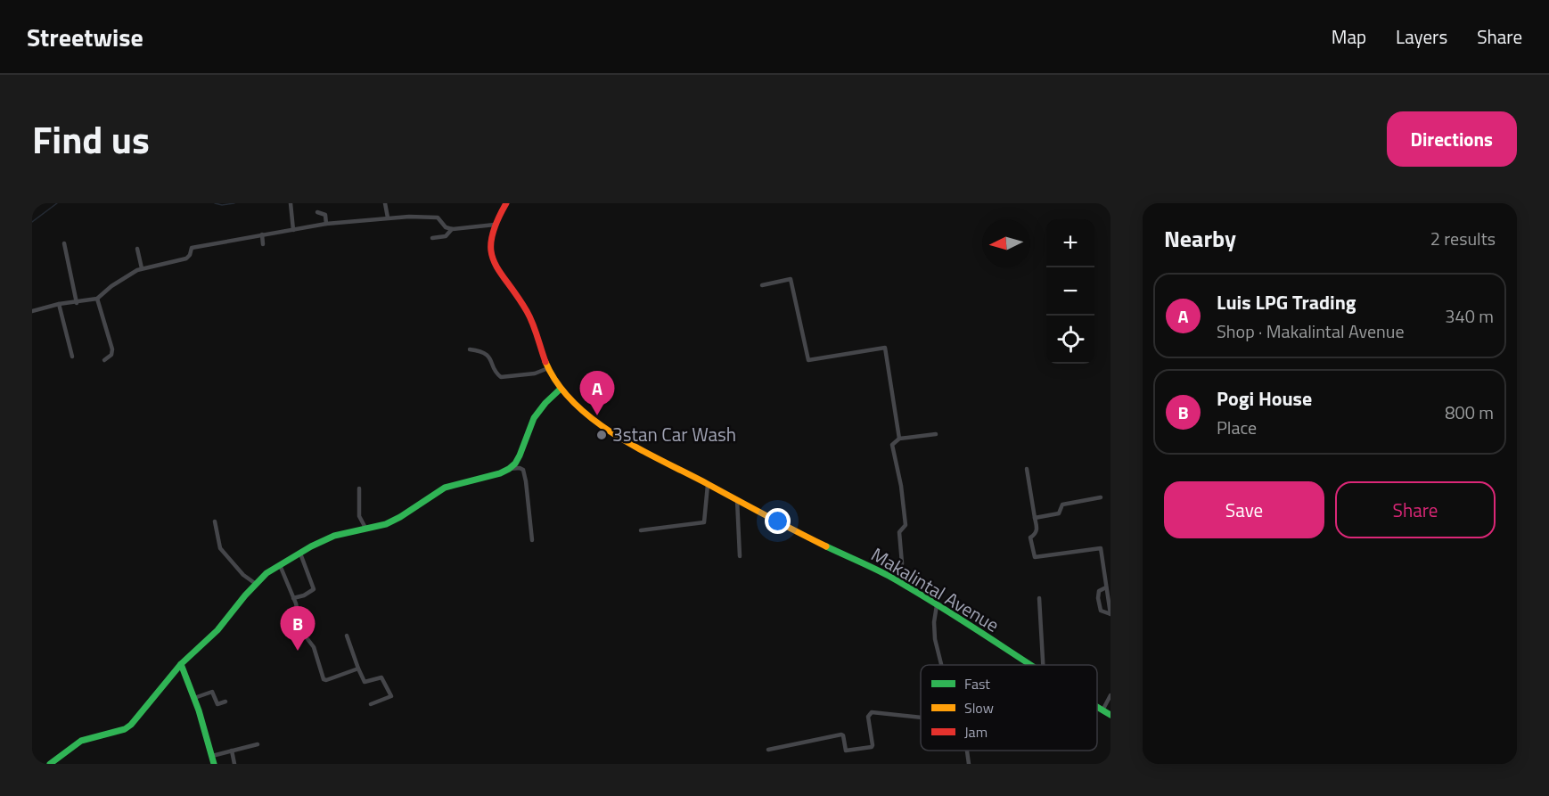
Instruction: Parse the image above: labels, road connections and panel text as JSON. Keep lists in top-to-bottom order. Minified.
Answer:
{"streets":{"main road":["Makalintal Avenue"]},"places":["3stan Car Wash"],"legend":["Fast","Slow","Jam"],"north":"left","page":{"header":"Streetwise","nav":["Map","Layers","Share"],"title":"Find us","buttons":["Directions",["Save","Share"]],"heading":["Nearby","2 results"],"map_buttons":["+","−"],"list":[{"mark":"A","name":"Luis LPG Trading","note":"Shop · Makalintal Avenue","value":"340 m"},{"mark":"B","name":"Pogi House","note":"Place","value":"800 m"}],"pins":["A","B"]}}
